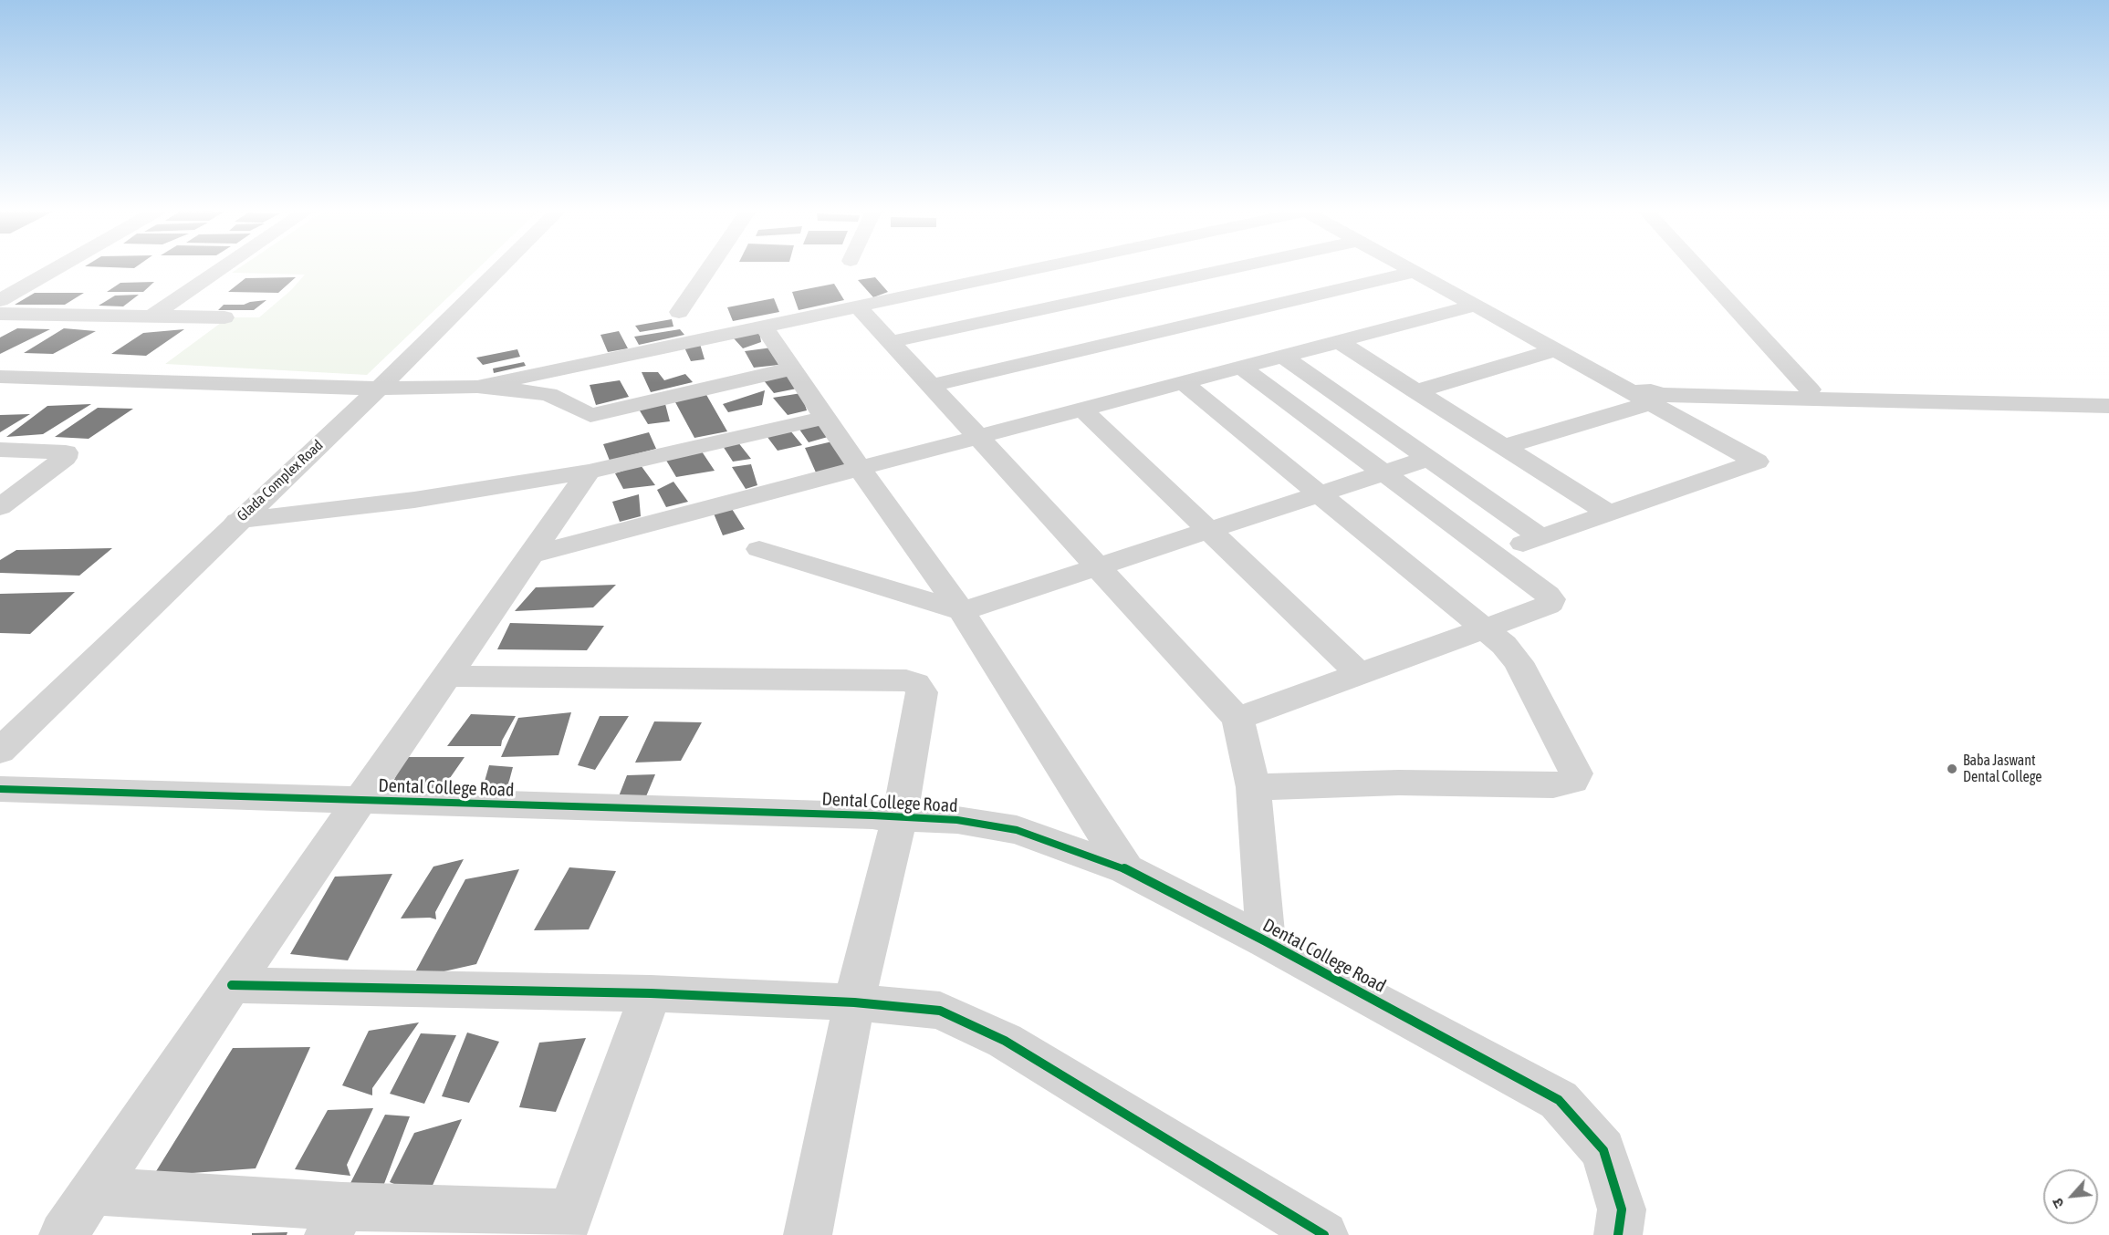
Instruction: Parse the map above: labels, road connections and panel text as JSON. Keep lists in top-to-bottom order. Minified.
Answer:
{"streets":{"street":["Glada Complex Road","Dental College Road"]},"places":["Baba Jaswant Dental College"],"north":"bottom left"}
